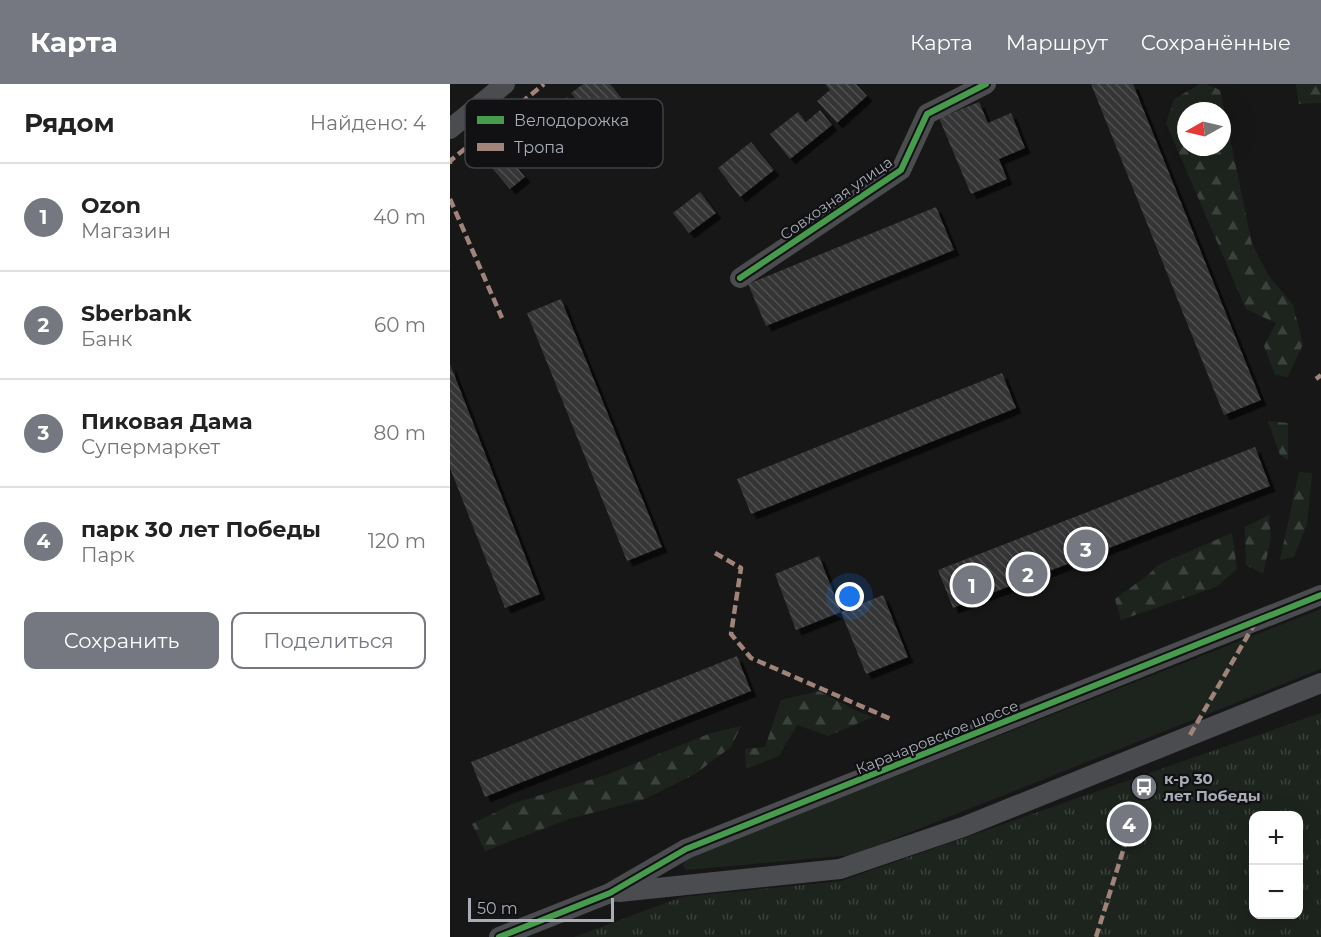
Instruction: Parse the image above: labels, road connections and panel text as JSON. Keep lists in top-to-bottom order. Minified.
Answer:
{"streets":{"street":["Совхозная улица","Карачаровское шоссе"]},"places":{"bus stop":["к-р 30 лет Победы"]},"legend":["Велодорожка","Тропа"],"scale_bar":"50 m","north":"left","page":{"header":"Карта","nav":["Карта","Маршрут","Сохранённые"],"heading":["Рядом","Найдено: 4"],"list":[{"mark":"1","name":"Ozon","note":"Магазин","value":"40 m"},{"mark":"2","name":"Sberbank","note":"Банк","value":"60 m"},{"mark":"3","name":"Пиковая Дама","note":"Супермаркет","value":"80 m"},{"mark":"4","name":"парк 30 лет Победы","note":"Парк","value":"120 m"}],"pins":["3","2","1","4"],"buttons":["Сохранить","Поделиться"],"map_buttons":["+","−"],"scale":"50 m"}}
